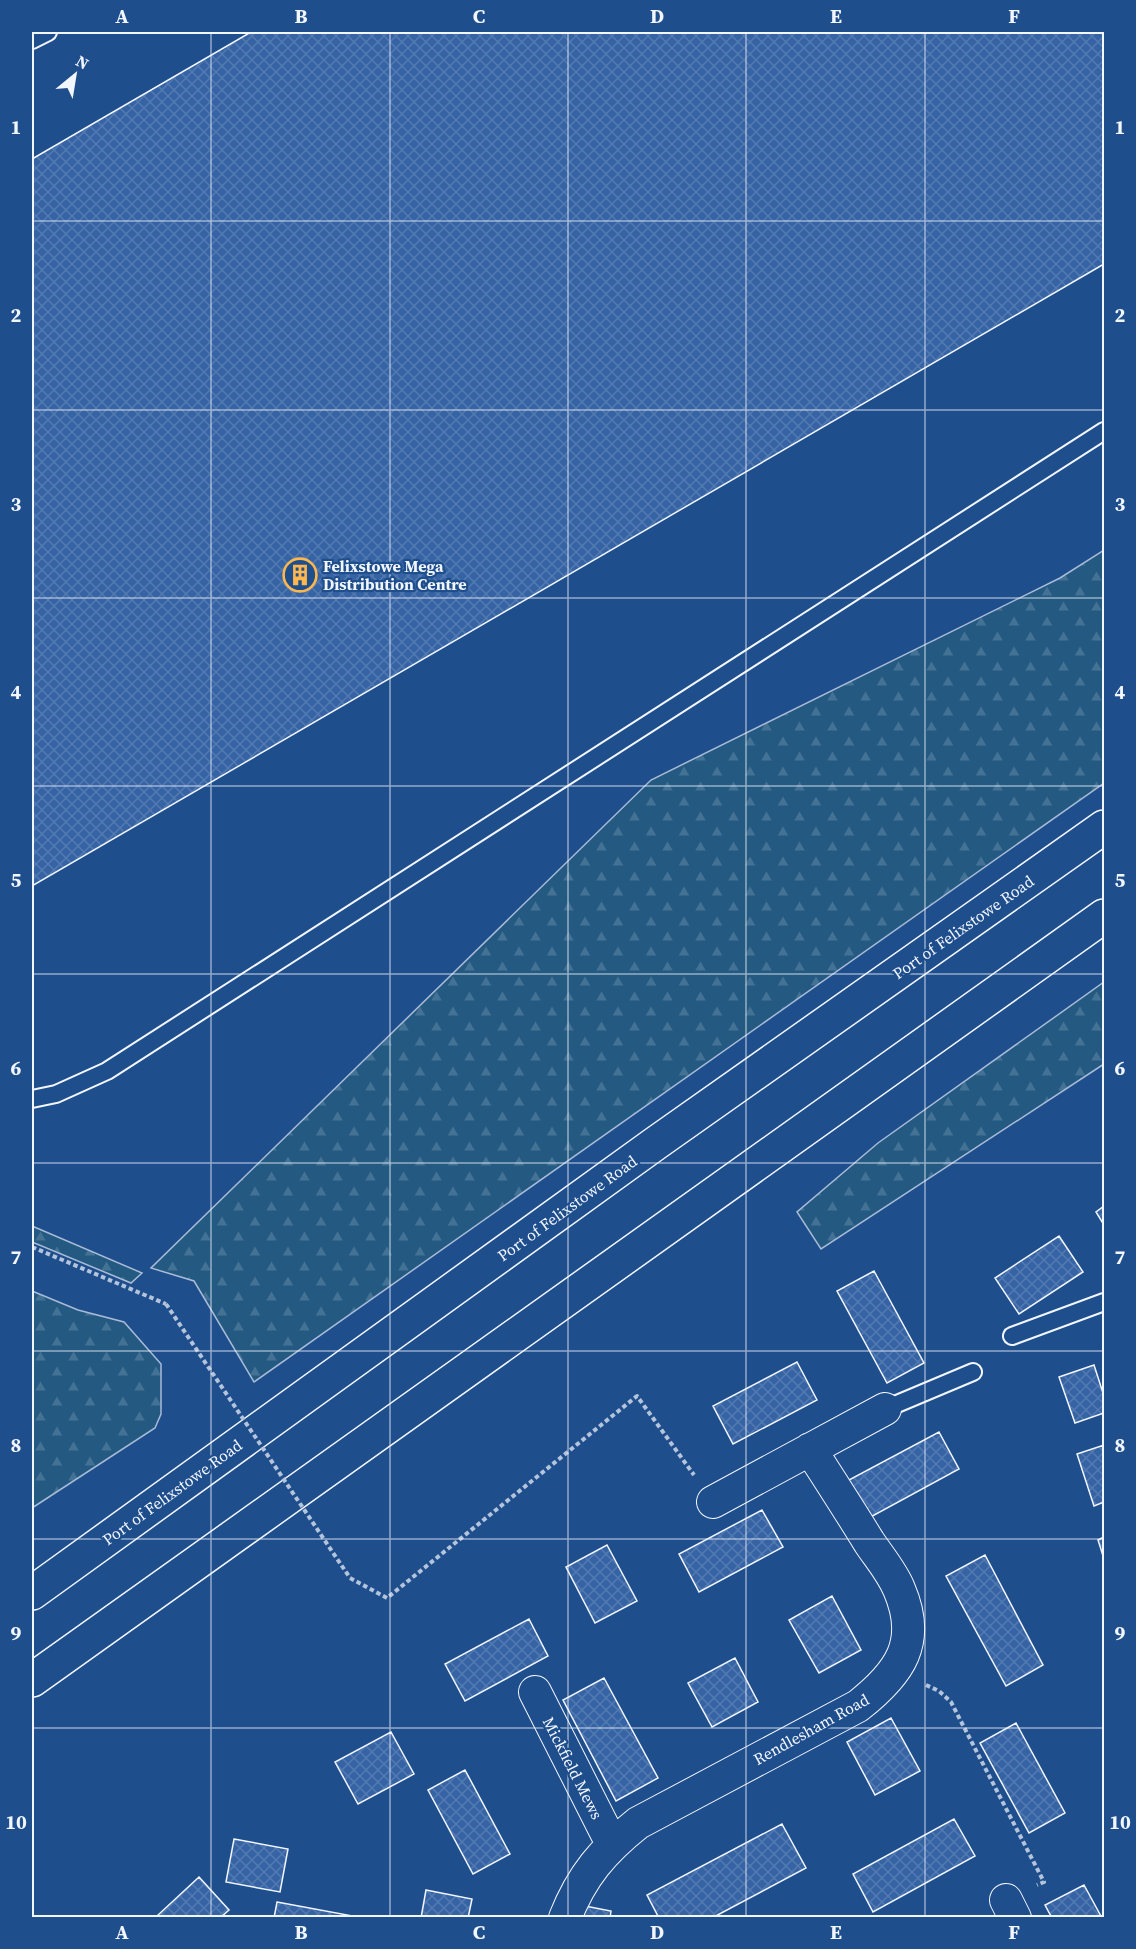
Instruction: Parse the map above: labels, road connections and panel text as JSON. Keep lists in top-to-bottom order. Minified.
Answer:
{"streets":{"highway":["Port of Felixstowe Road"],"street":["Rendlesham Road","Mickfield Mews"]},"crossings":[["Rendlesham Road","Mickfield Mews"]],"places":{"building":["Felixstowe Mega Distribution Centre"]},"north":"top right","grid":{"columns":["A","B","C","D","E","F"],"rows":["1","2","3","4","5","6","7","8","9","10"]}}
